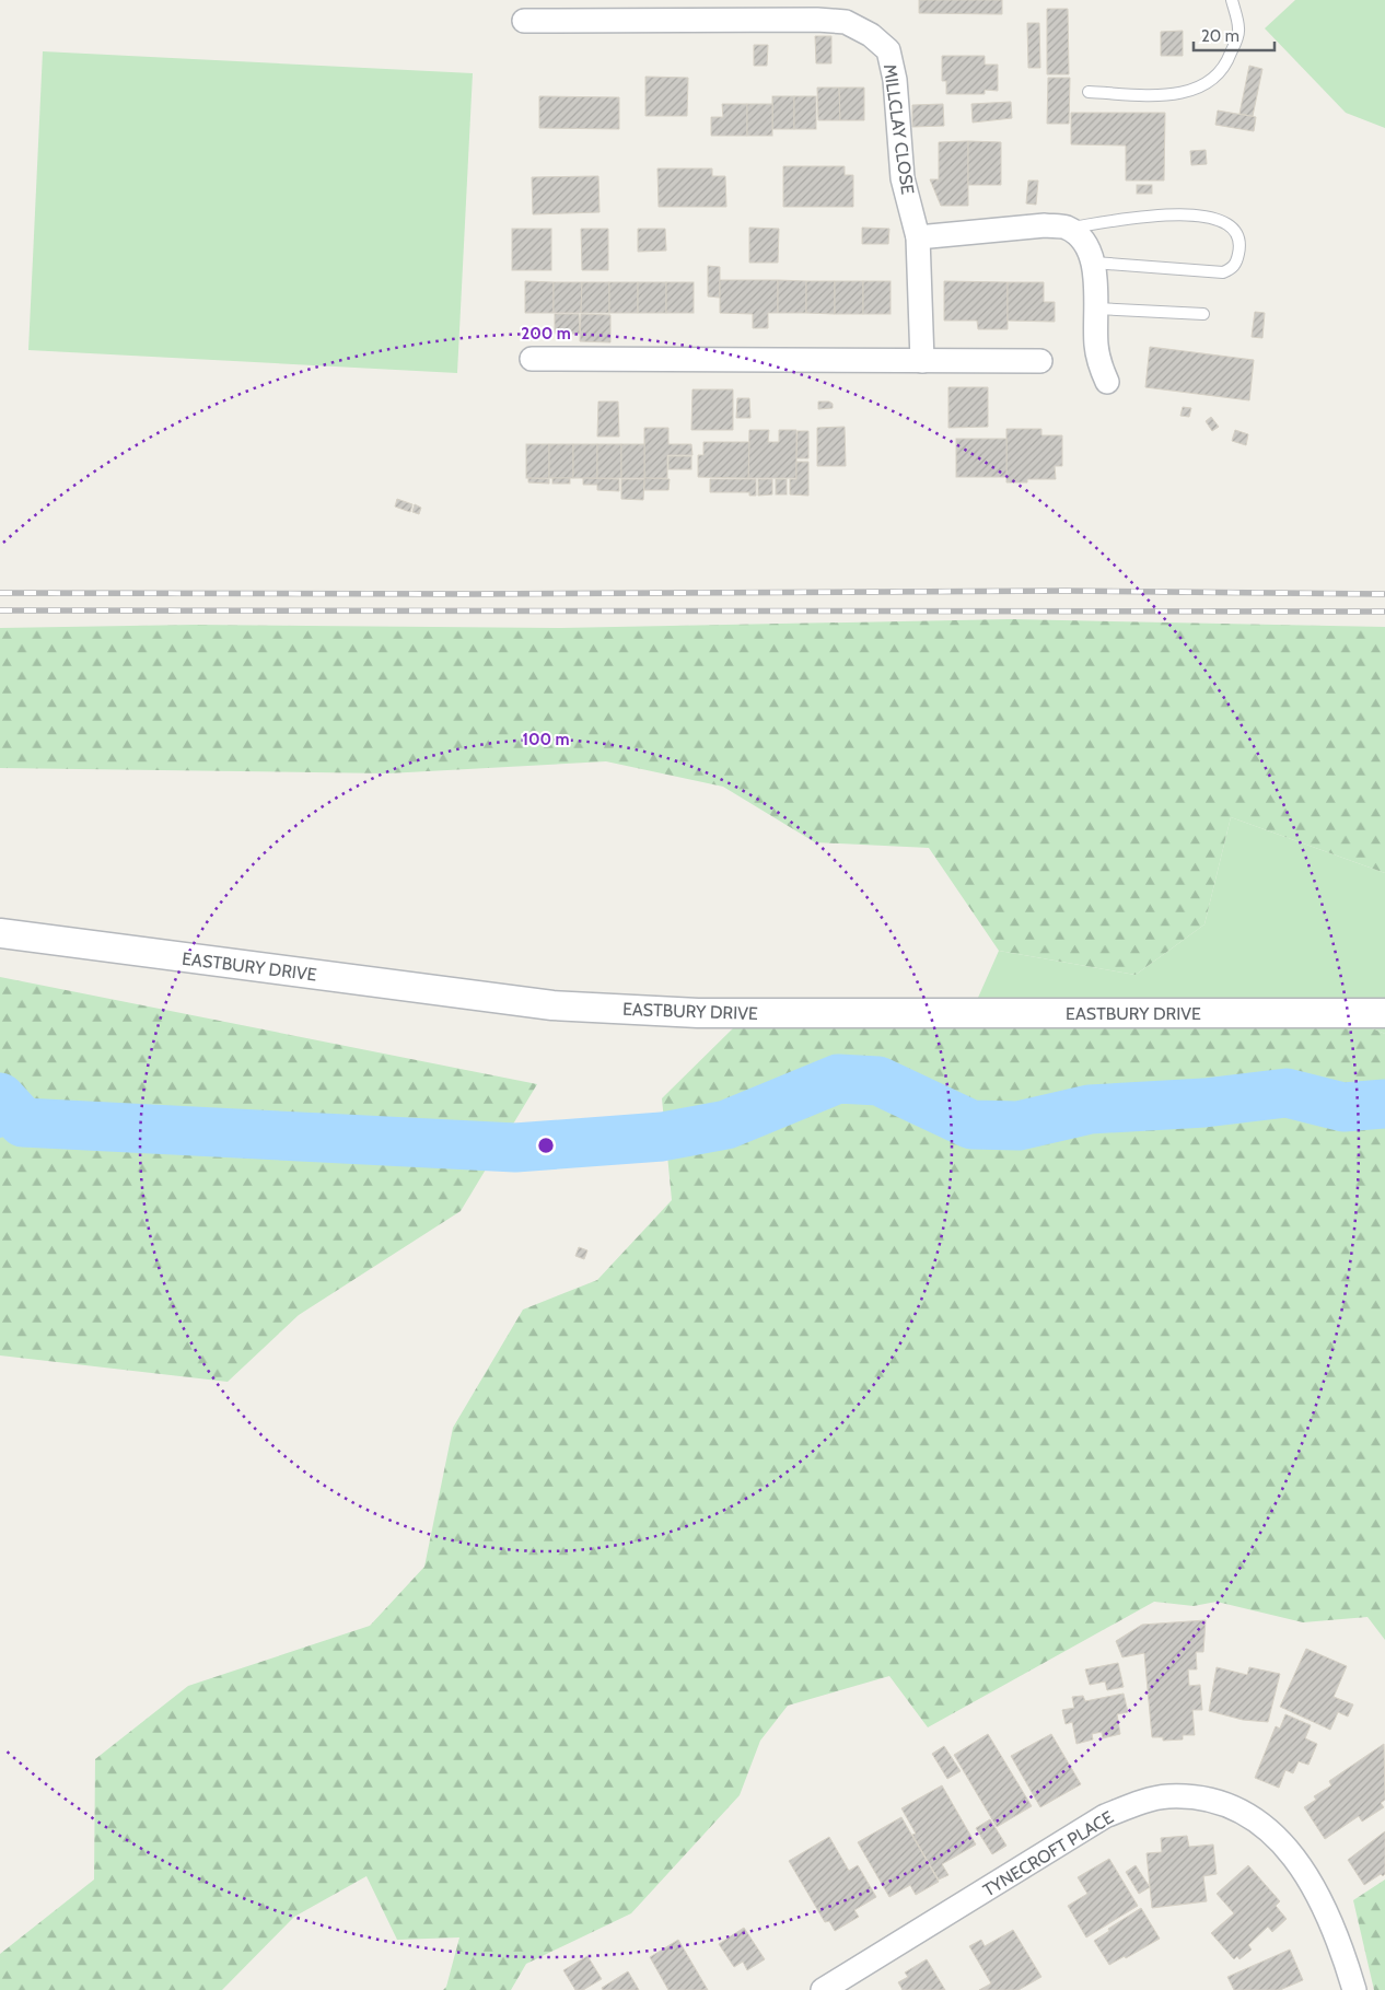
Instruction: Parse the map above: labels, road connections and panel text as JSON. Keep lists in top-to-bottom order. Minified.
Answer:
{"streets":{"street":["MILLCLAY CLOSE","EASTBURY DRIVE","TYNECROFT PLACE"]},"scale_bar":"20 m","rings":["200 m","100 m"]}
